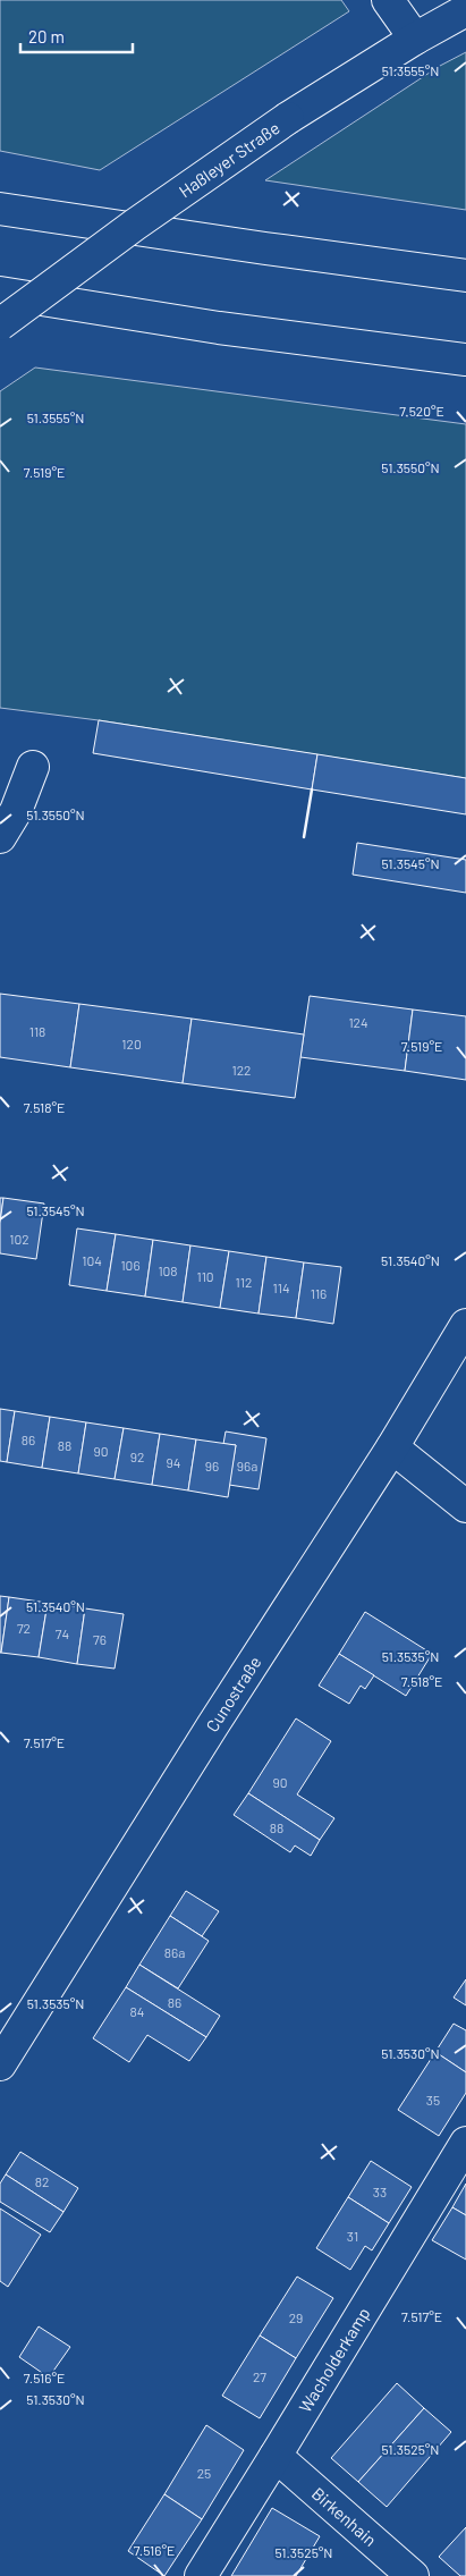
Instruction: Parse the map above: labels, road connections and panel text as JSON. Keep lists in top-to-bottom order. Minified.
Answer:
{"streets":{"main road":["Haßleyer Straße","Cunostraße","Wacholderkamp","Birkenhain"]},"crossings":[["Wacholderkamp","Birkenhain"]],"house_numbers":["124","118","120","122","102","104","106","108","110","112","114","116","86","88","90","92","94","96","96a","72","74","76","90","88","86a","86","84","35","82","33","31","29","27","25"],"scale_bar":"20 m","coordinates":["51.3555°N","7.520°E","51.3550°N","7.519°E","51.3545°N","7.518°E","51.3540°N","51.3535°N","7.517°E","51.3530°N","7.516°E","51.3525°N"]}
